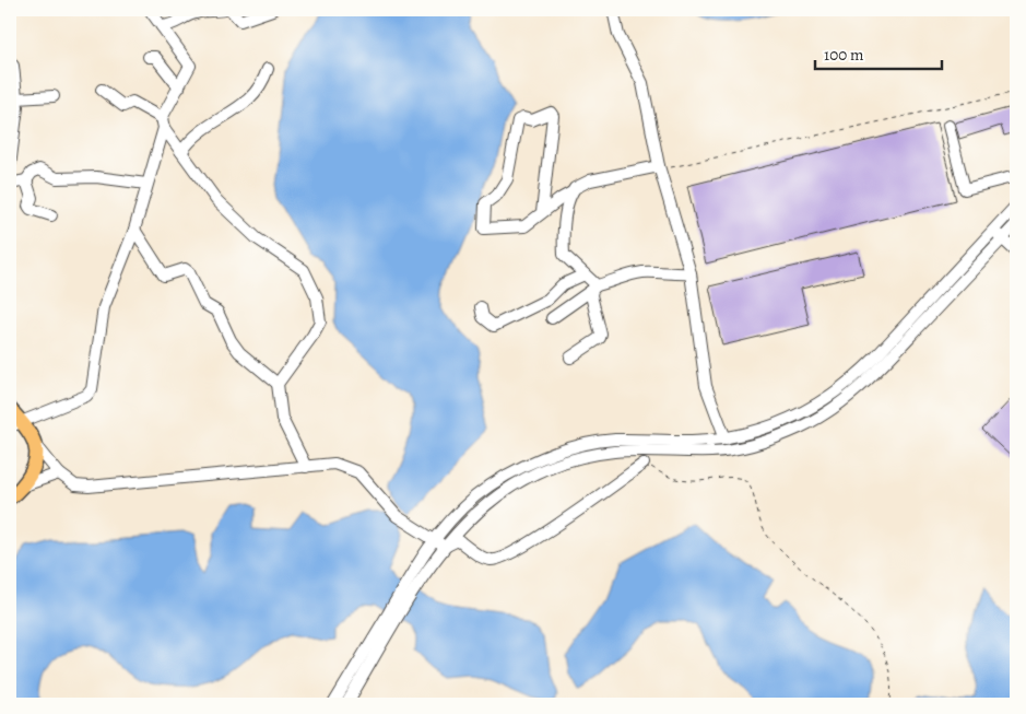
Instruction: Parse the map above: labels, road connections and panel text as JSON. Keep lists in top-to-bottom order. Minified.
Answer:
{"scale_bar":"100 m"}
